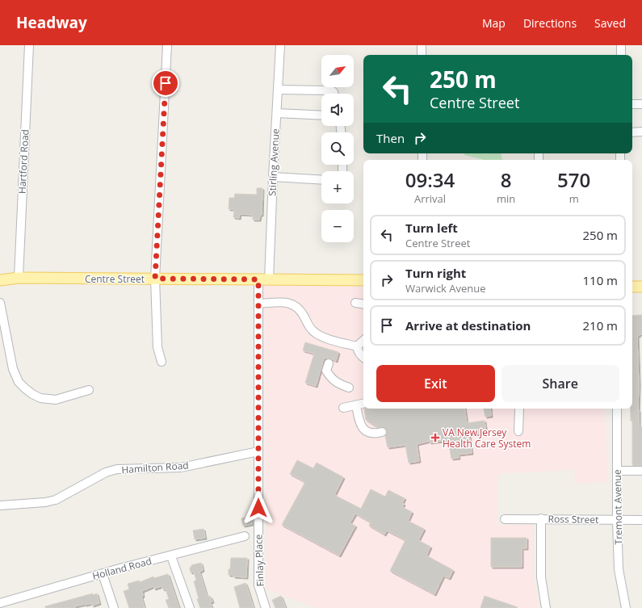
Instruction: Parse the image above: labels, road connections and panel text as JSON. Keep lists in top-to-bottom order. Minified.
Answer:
{"streets":{"main road":["Centre Street"],"street":["Hartford Road","Stirling Avenue","Hamilton Road","Tremont Avenue","Ross Street","Finlay Place","Holland Road"]},"crossings":[["Hartford Road","Centre Street"],["Stirling Avenue","Centre Street"],["Stirling Avenue","Finlay Place"],["Centre Street","Finlay Place"],["Hamilton Road","Finlay Place"],["Tremont Avenue","Ross Street"]],"places":{"health":["VA New Jersey Health Care System"]},"north":"top right","page":{"header":"Headway","nav":["Map","Directions","Saved"],"map_buttons":["+","−"],"turn":["250 m","Centre Street"],"then":"Then","eta":["09:34","Arrival","8","min","570","m"],"list":[{"name":"Turn left","note":"Centre Street","value":"250 m"},{"name":"Turn right","note":"Warwick Avenue","value":"110 m"},{"name":"Arrive at destination","value":"210 m"}],"buttons":["Exit","Share"]}}
